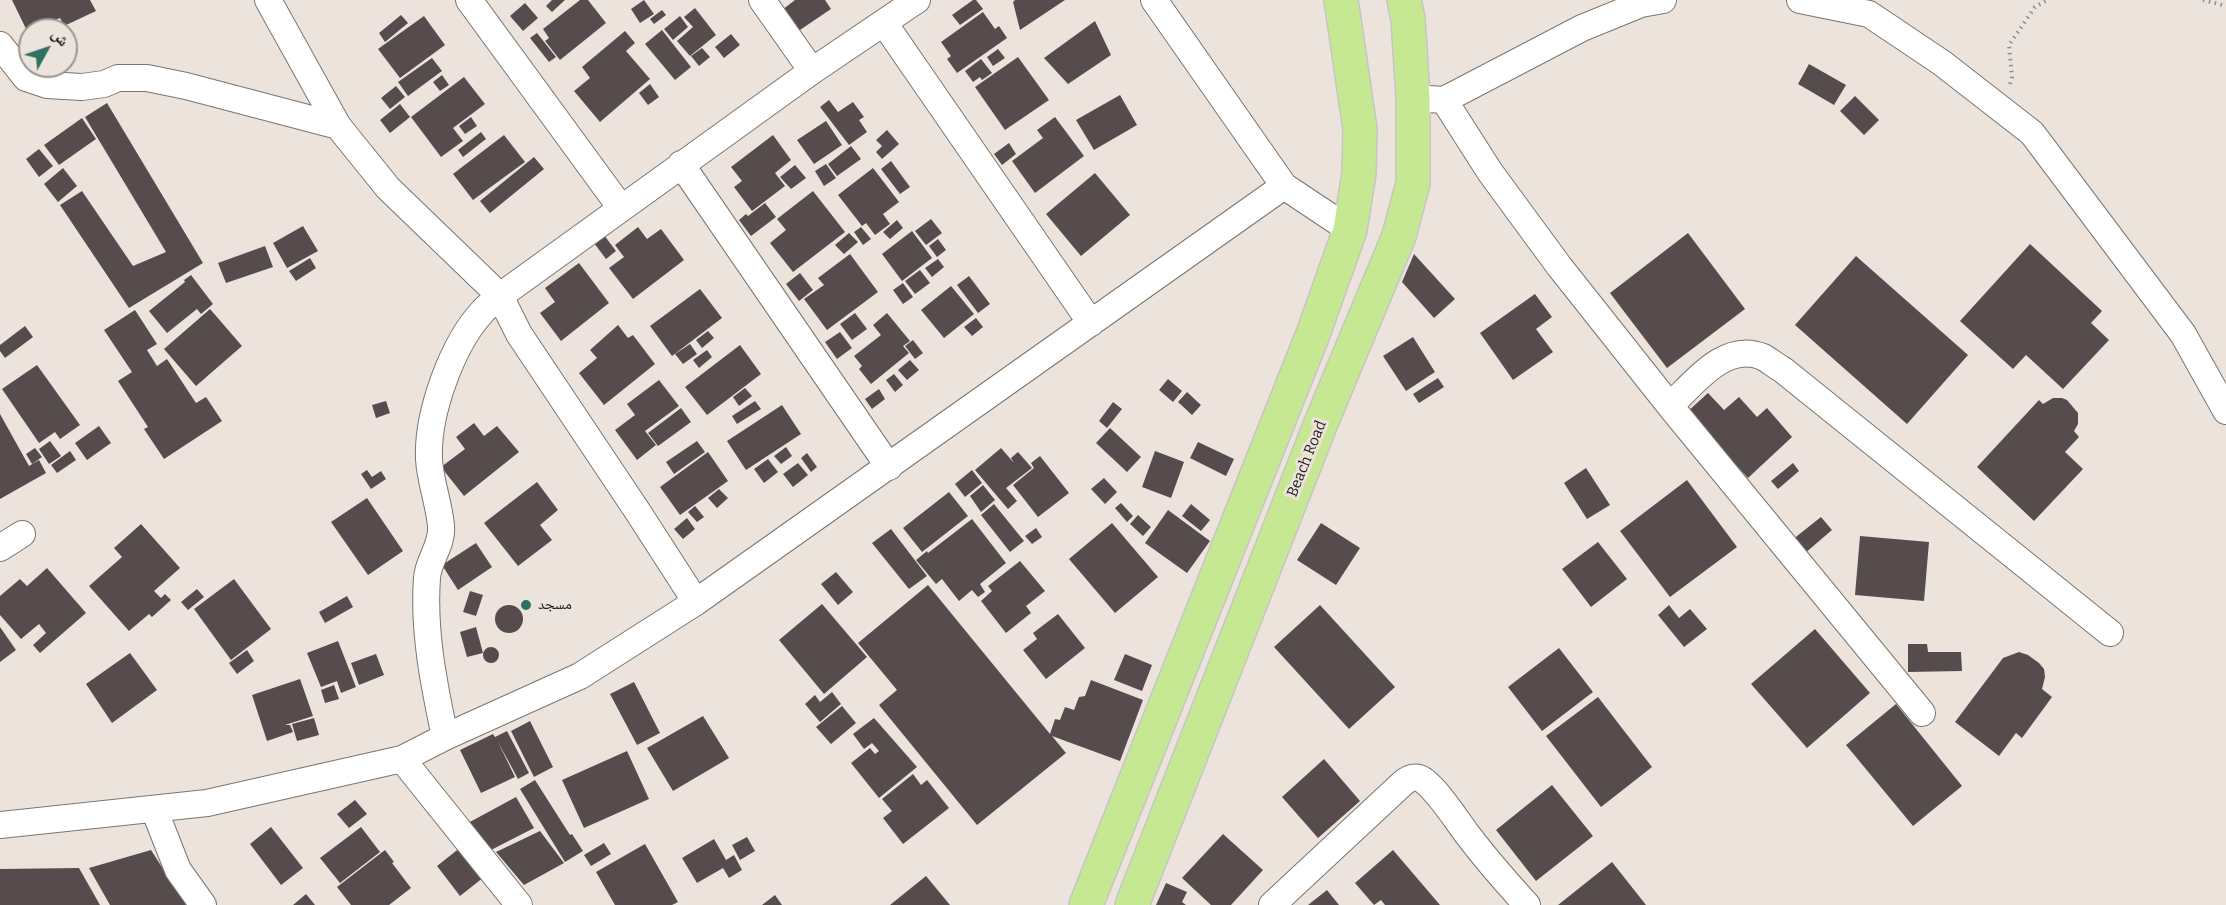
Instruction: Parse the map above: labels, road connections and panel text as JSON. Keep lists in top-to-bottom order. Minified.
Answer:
{"streets":{"highway":["Beach Road"]},"places":["مسجد"],"north":"top right"}
